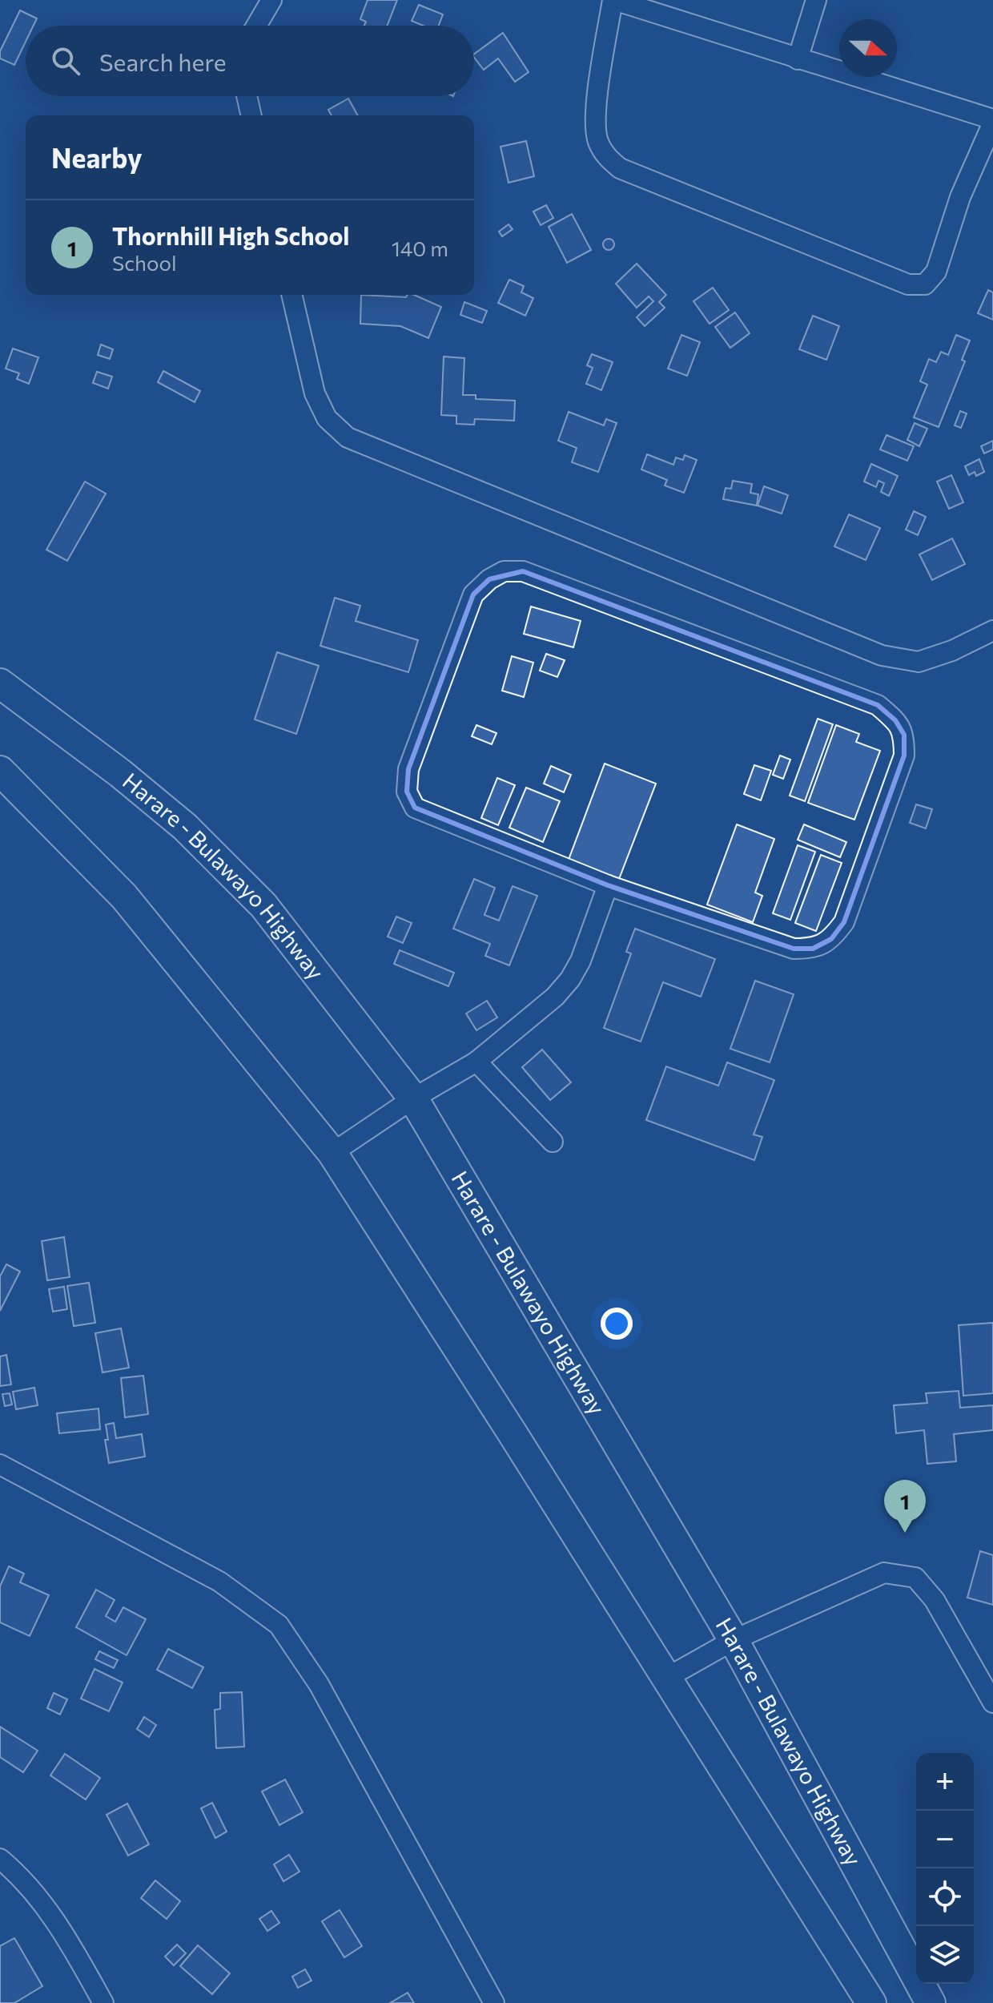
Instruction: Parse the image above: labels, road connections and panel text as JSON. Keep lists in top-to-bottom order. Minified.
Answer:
{"streets":{"highway":["Harare - Bulawayo Highway"]},"north":"right","page":{"search":"Search here","heading":"Nearby","list":[{"mark":"1","name":"Thornhill High School","note":"School","value":"140 m"}],"pins":"1","map_buttons":["+","−"]}}
